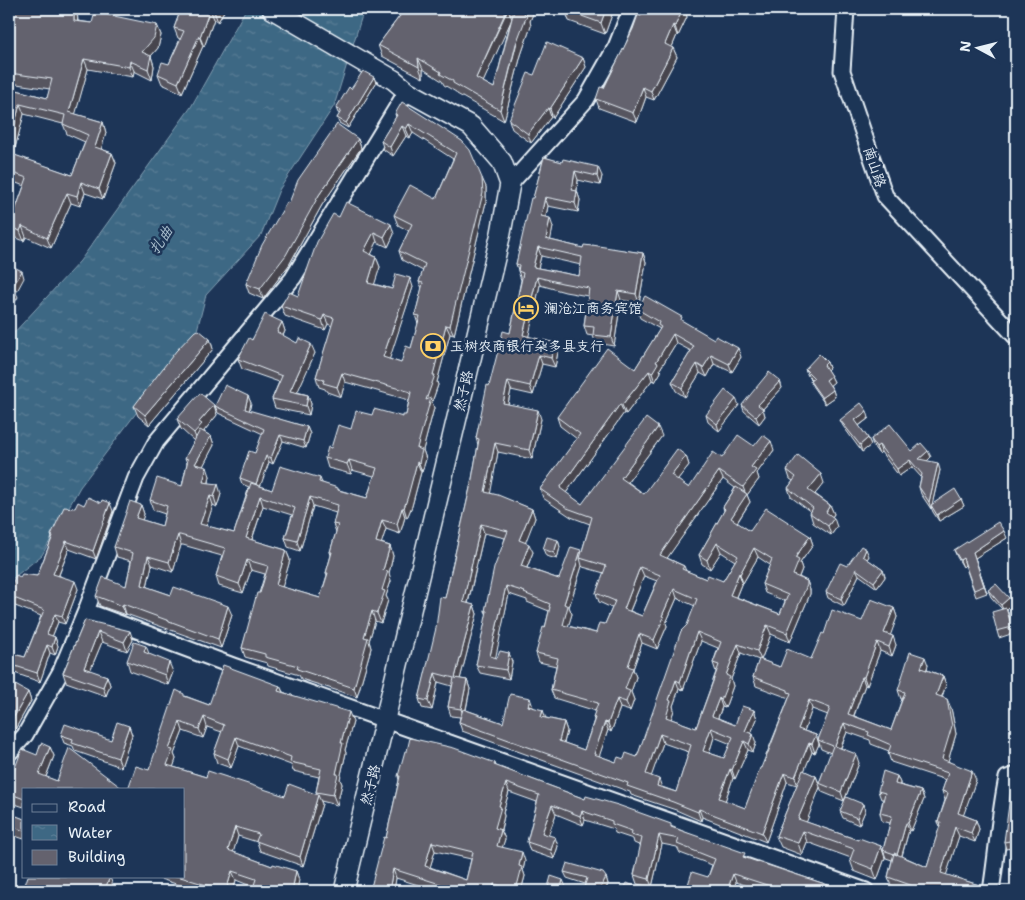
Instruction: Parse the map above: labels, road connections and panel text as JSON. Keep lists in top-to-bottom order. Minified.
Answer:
{"streets":{"main road":["然子路"],"street":["南山路"]},"water":["扎曲"],"places":{"hotel":["澜沧江商务宾馆"],"bank":["玉树农商银行杂多县支行"]},"legend":["Road","Water","Building"],"north":"left"}
